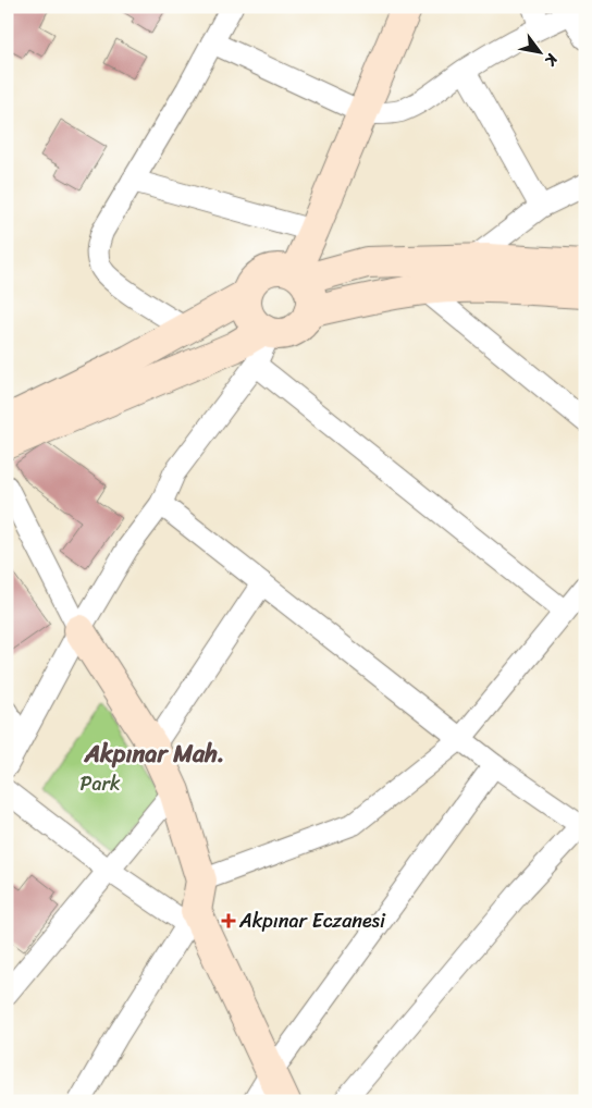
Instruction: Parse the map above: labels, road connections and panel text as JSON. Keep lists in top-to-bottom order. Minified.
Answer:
{"districts":["Akpınar Mah."],"parks":["Park"],"places":{"health":["Akpınar Eczanesi"]},"north":"bottom right"}
